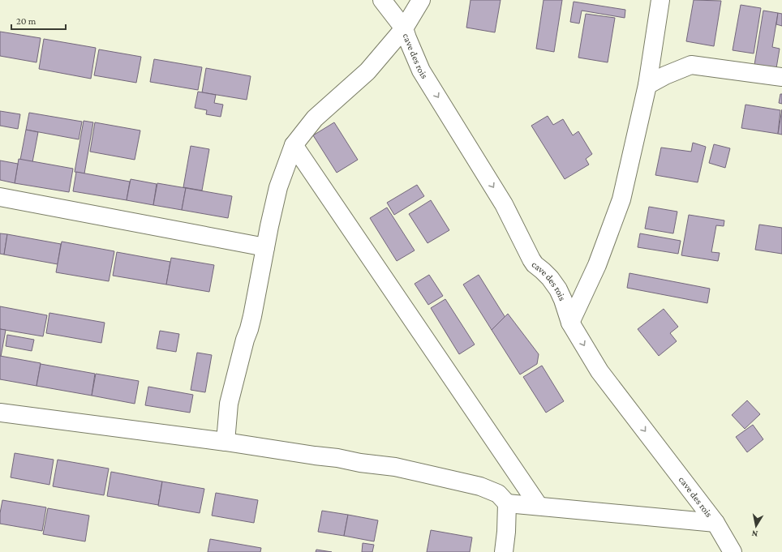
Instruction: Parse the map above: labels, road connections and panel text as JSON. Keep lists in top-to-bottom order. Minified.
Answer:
{"streets":{"street":["cave des rois"]},"scale_bar":"20 m","north":"bottom"}
